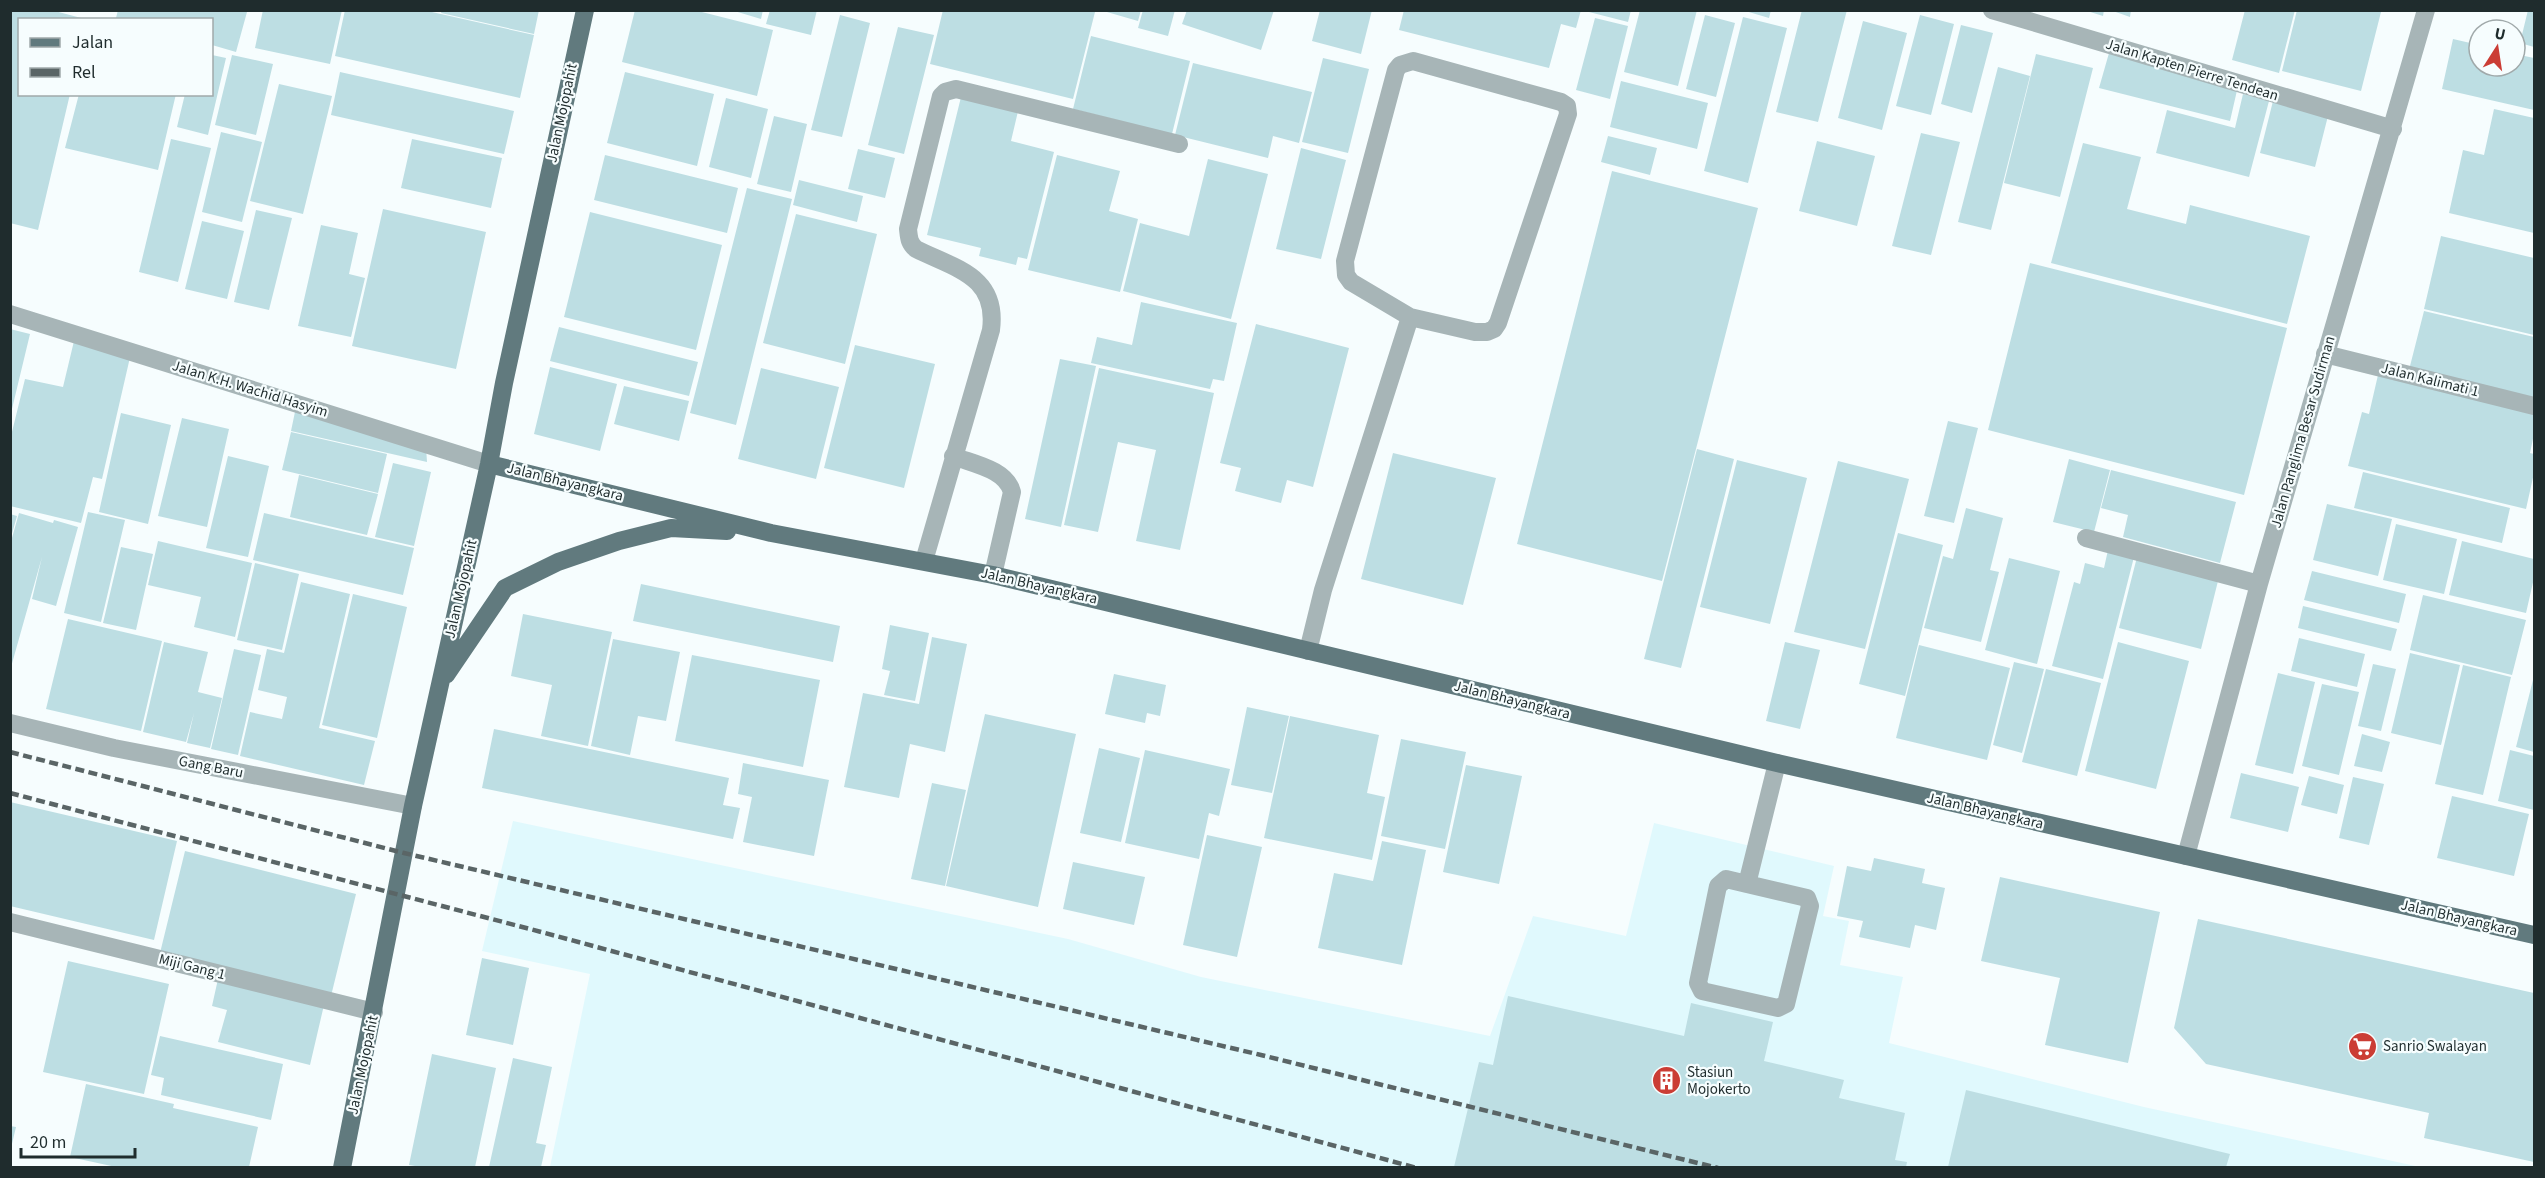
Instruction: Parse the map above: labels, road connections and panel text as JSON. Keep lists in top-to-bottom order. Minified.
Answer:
{"streets":{"main road":["Jalan Mojopahit","Jalan Bhayangkara"],"street":["Jalan Kapten Pierre Tendean","Jalan Kalimati 1","Jalan K.H. Wachid Hasyim","Jalan Panglima Besar Sudirman","Gang Baru","Miji Gang 1"]},"crossings":[["Jalan Kapten Pierre Tendean","Jalan Panglima Besar Sudirman"],["Jalan Mojopahit","Jalan K.H. Wachid Hasyim"],["Jalan Mojopahit","Jalan Bhayangkara"],["Jalan Mojopahit","Gang Baru"],["Jalan Mojopahit","Miji Gang 1"],["Jalan Kalimati 1","Jalan Panglima Besar Sudirman"],["Jalan K.H. Wachid Hasyim","Jalan Bhayangkara"],["Jalan Panglima Besar Sudirman","Jalan Bhayangkara"]],"places":{"supermarket":["Sanrio Swalayan"],"building":["Stasiun Mojokerto"]},"legend":["Jalan","Rel"],"scale_bar":"20 m","north":"top"}
